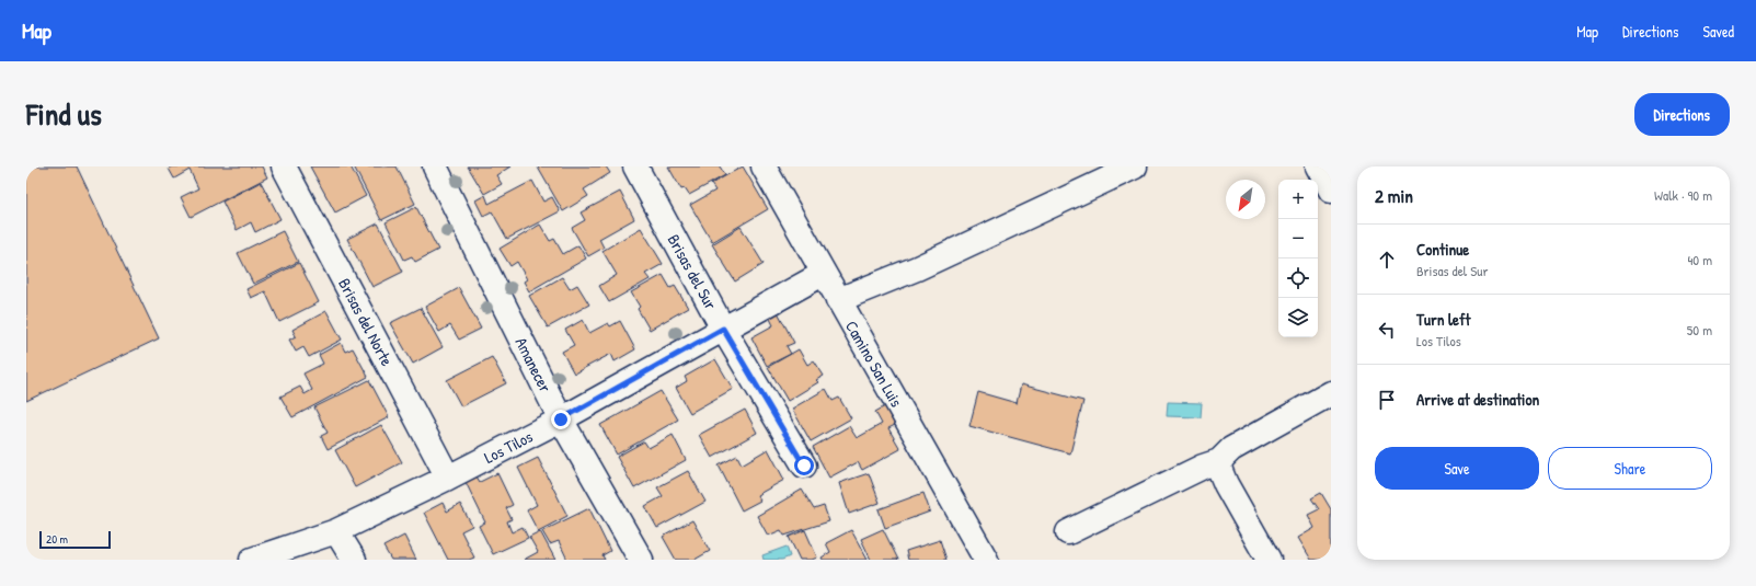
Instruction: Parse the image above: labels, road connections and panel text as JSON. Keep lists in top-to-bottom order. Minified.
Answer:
{"streets":{"street":["Brisas del Sur","Brisas del Norte","Camino San Luis","Amanecer","Los Tilos"]},"crossings":[["Brisas del Sur","Los Tilos"],["Brisas del Norte","Los Tilos"],["Camino San Luis","Los Tilos"],["Amanecer","Los Tilos"]],"scale_bar":"20 m","north":"bottom left","page":{"header":"Map","nav":["Map","Directions","Saved"],"title":"Find us","buttons":["Directions",["Save","Share"]],"heading":["2 min","Walk · 90 m"],"map_buttons":["+","−"],"list":[["Continue","Brisas del Sur","40 m"],["Turn left","Los Tilos","50 m"],"Arrive at destination"],"scale":"20 m"}}
